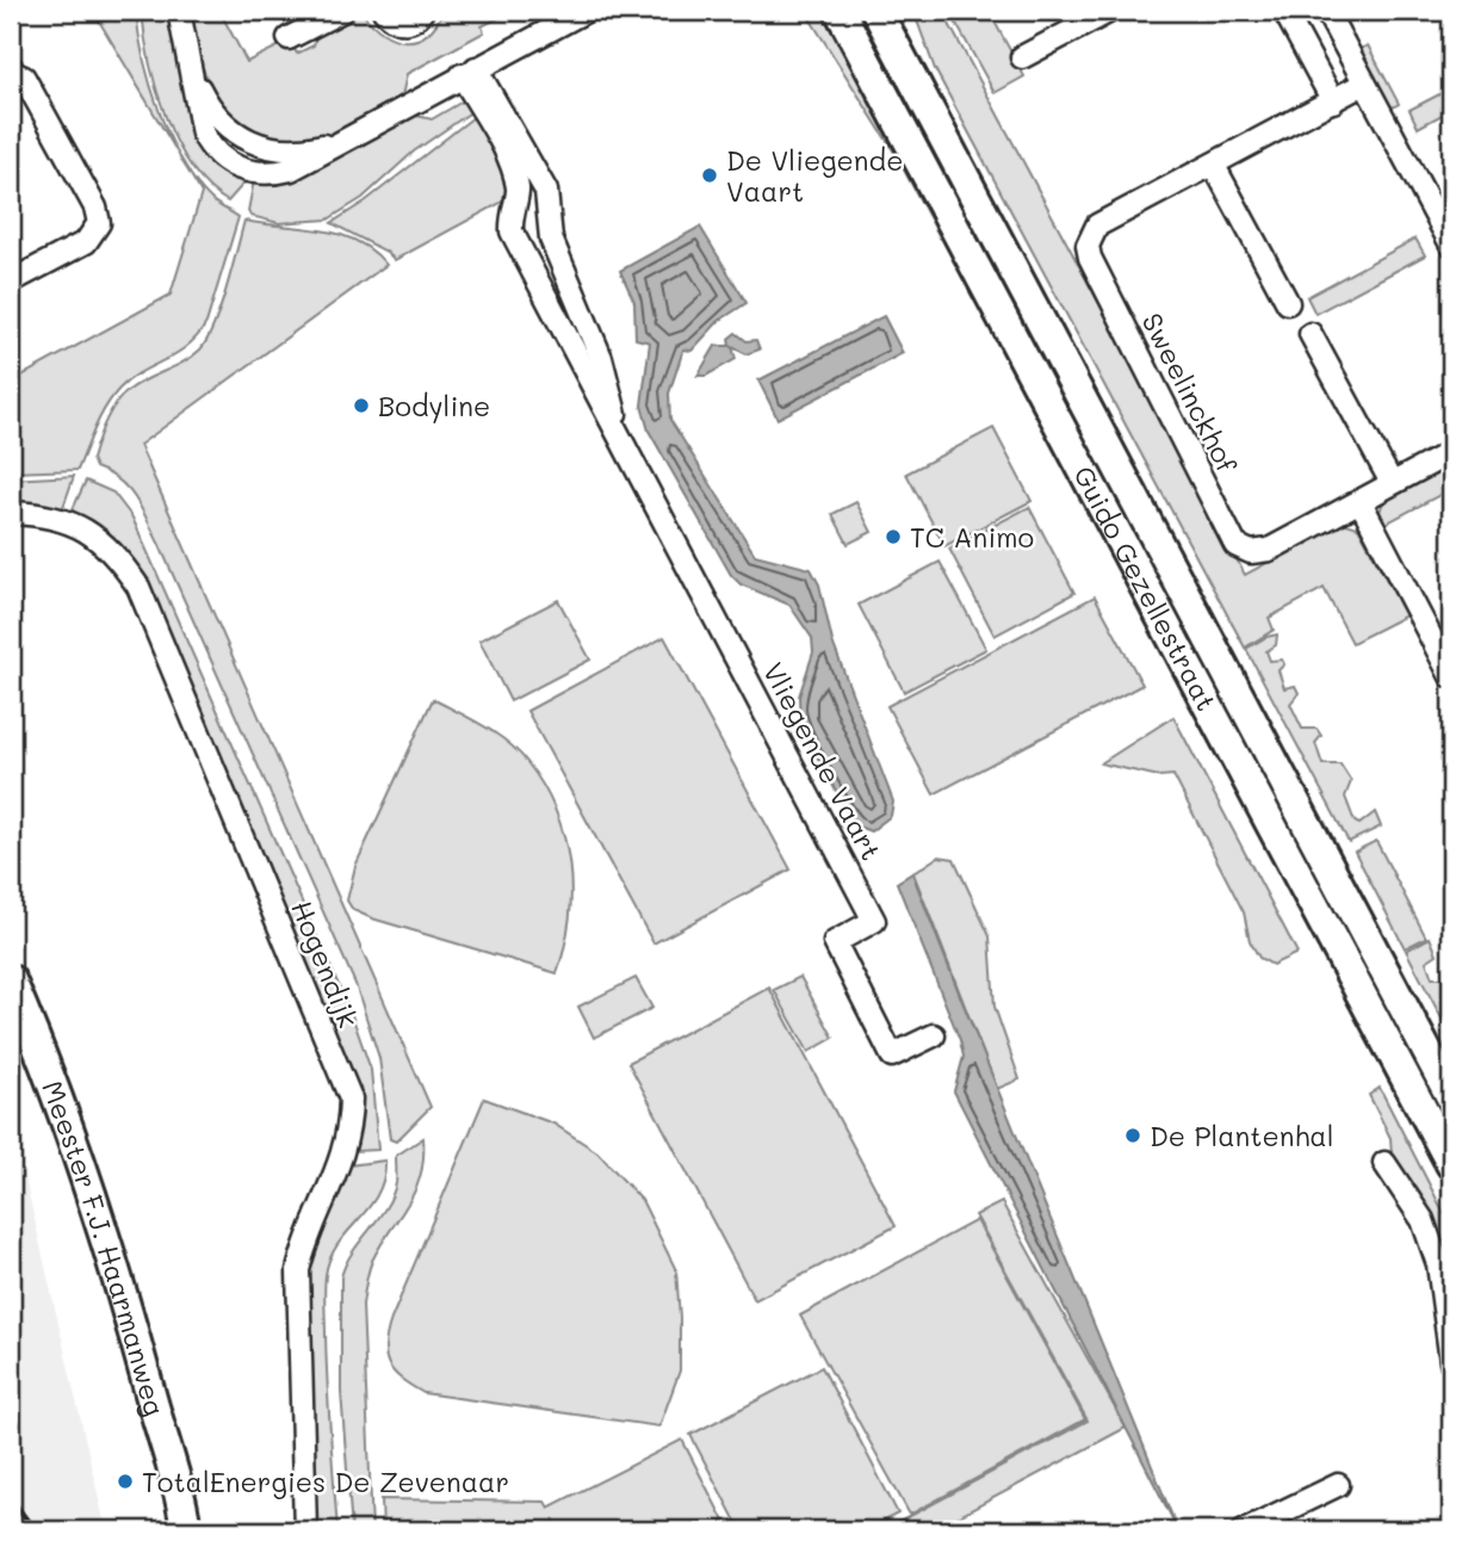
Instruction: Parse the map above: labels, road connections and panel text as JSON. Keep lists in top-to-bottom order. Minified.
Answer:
{"streets":{"main road":["Guido Gezellestraat","Meester F.J. Haarmanweg"],"street":["Sweelinckhof","Vliegende Vaart","Hogendijk"]},"places":["De Vliegende Vaart","Bodyline","TC Animo","De Plantenhal","TotalEnergies De Zevenaar"]}
